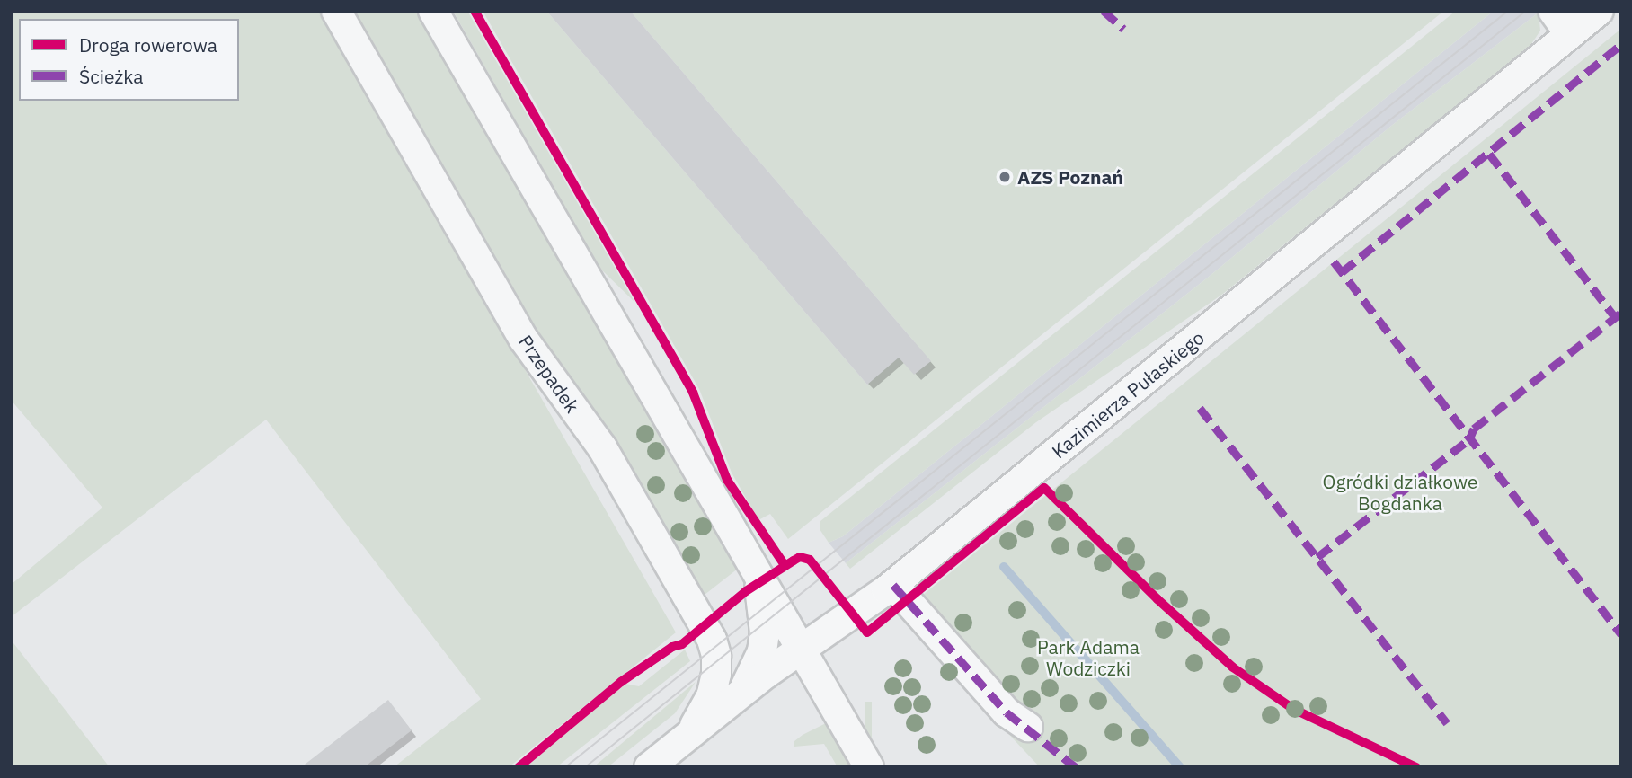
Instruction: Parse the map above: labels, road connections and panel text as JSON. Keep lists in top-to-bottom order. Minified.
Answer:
{"streets":{"street":["Przepadek","Kazimierza Pułaskiego"]},"crossings":[["Przepadek","Kazimierza Pułaskiego"]],"parks":["Ogródki działkowe Bogdanka","Park Adama Wodziczki"],"places":["AZS Poznań"],"legend":["Droga rowerowa","Ścieżka"]}
